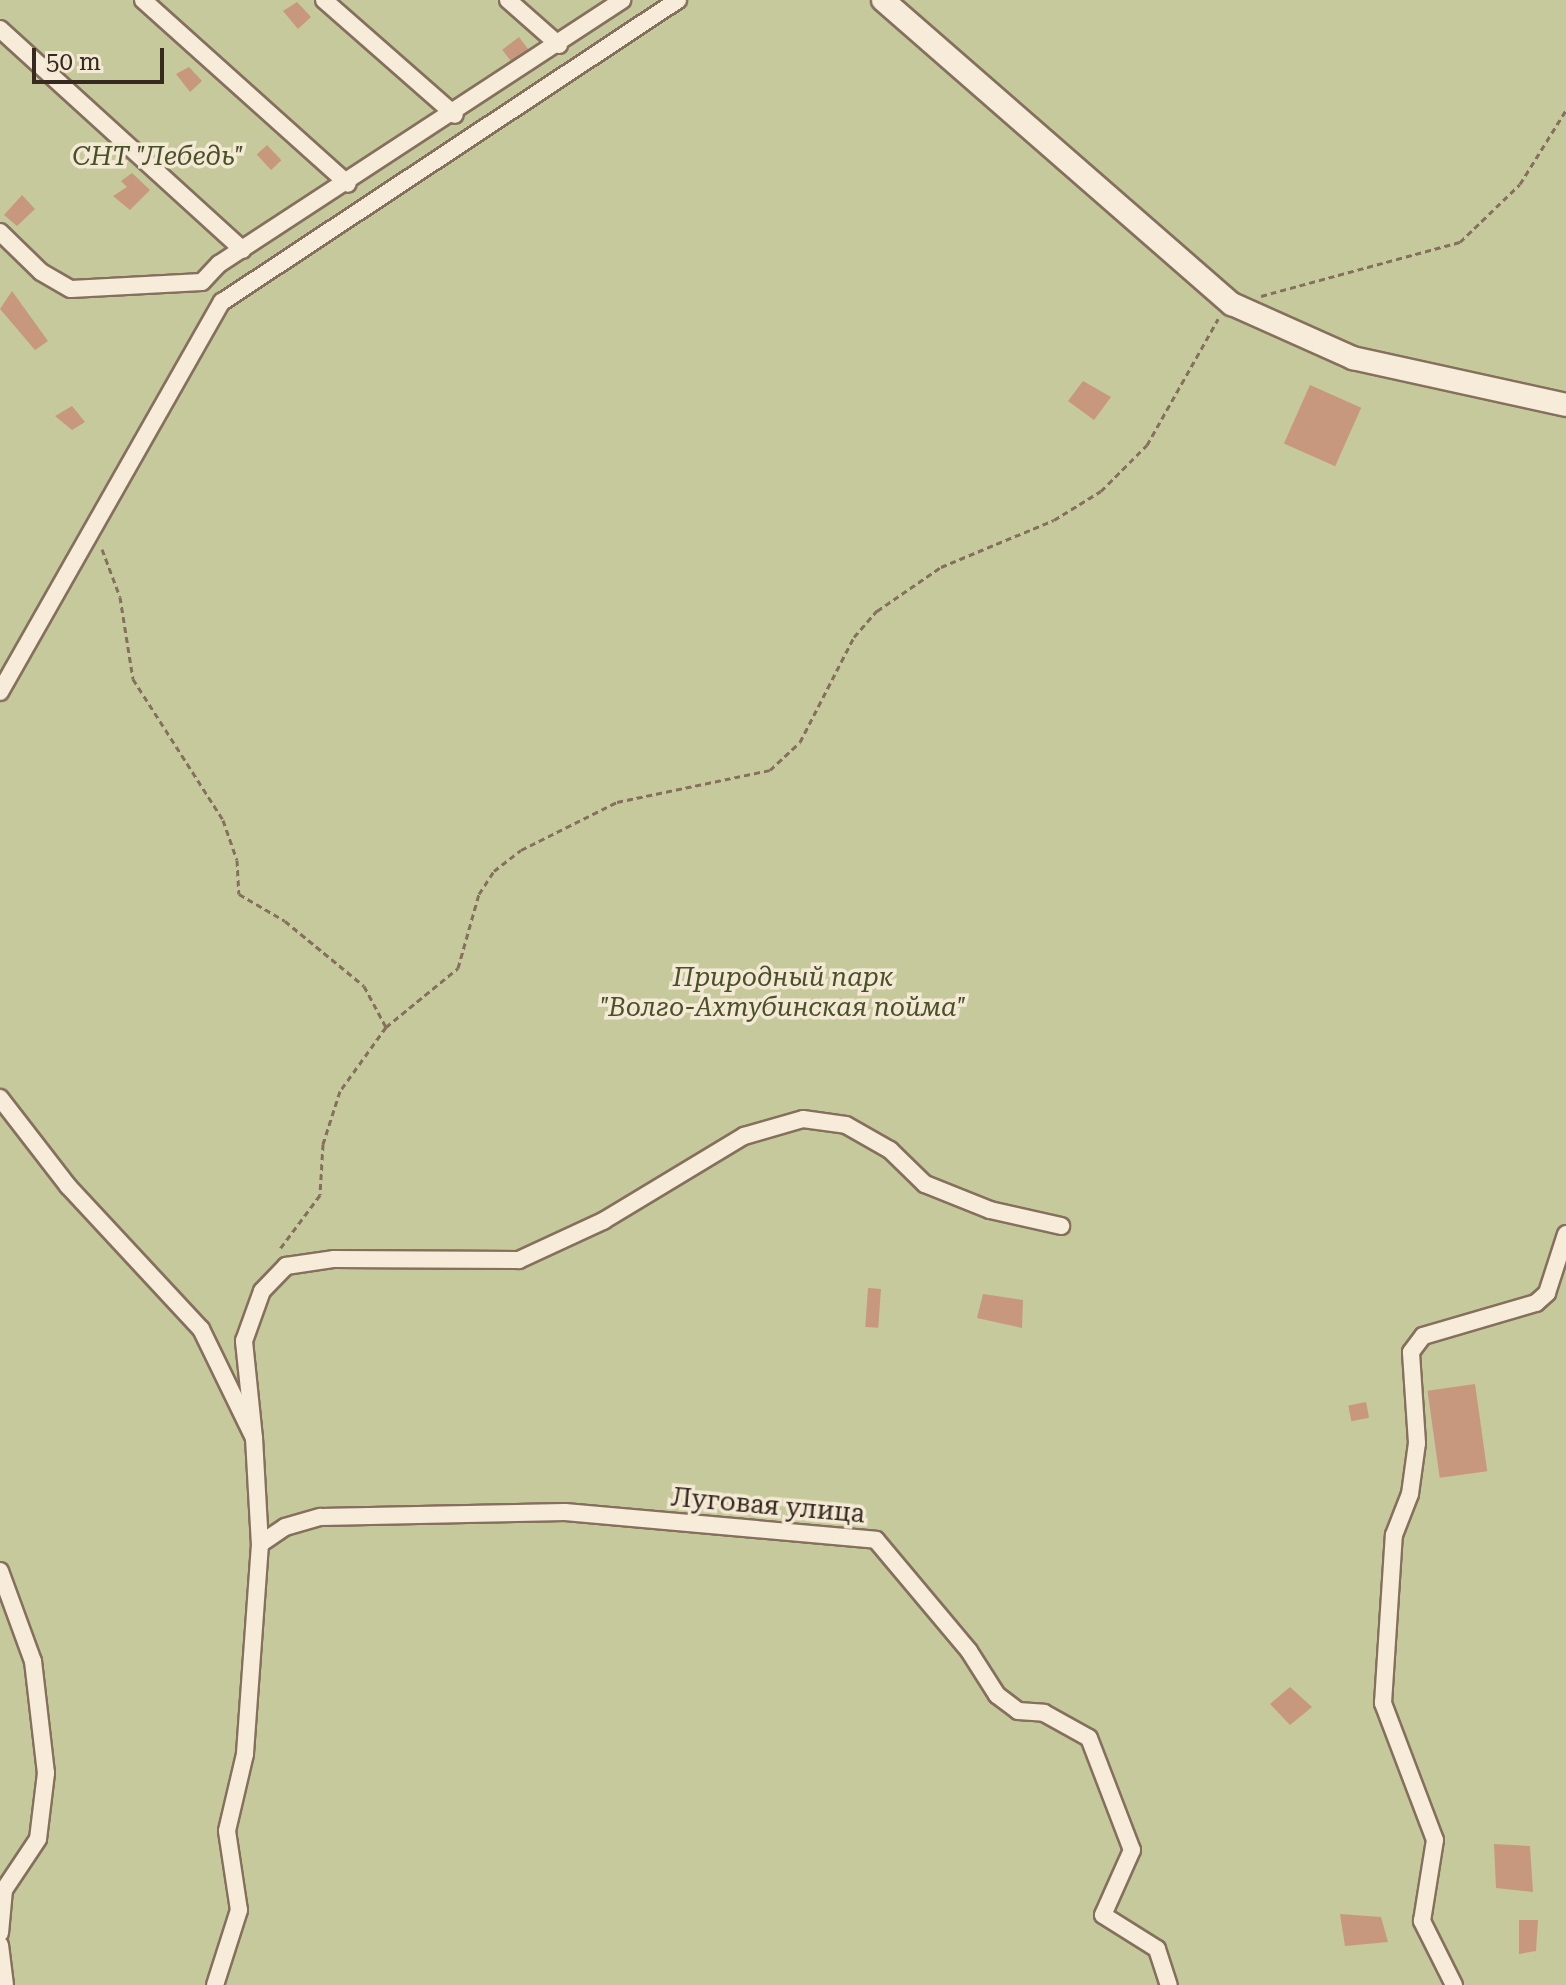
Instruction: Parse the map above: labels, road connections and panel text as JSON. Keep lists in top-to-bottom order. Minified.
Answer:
{"streets":{"street":["Луговая улица"]},"parks":["СНТ \"Лебедь\"","Природный парк \"Волго-Ахтубинская пойма\""],"scale_bar":"50 m"}
